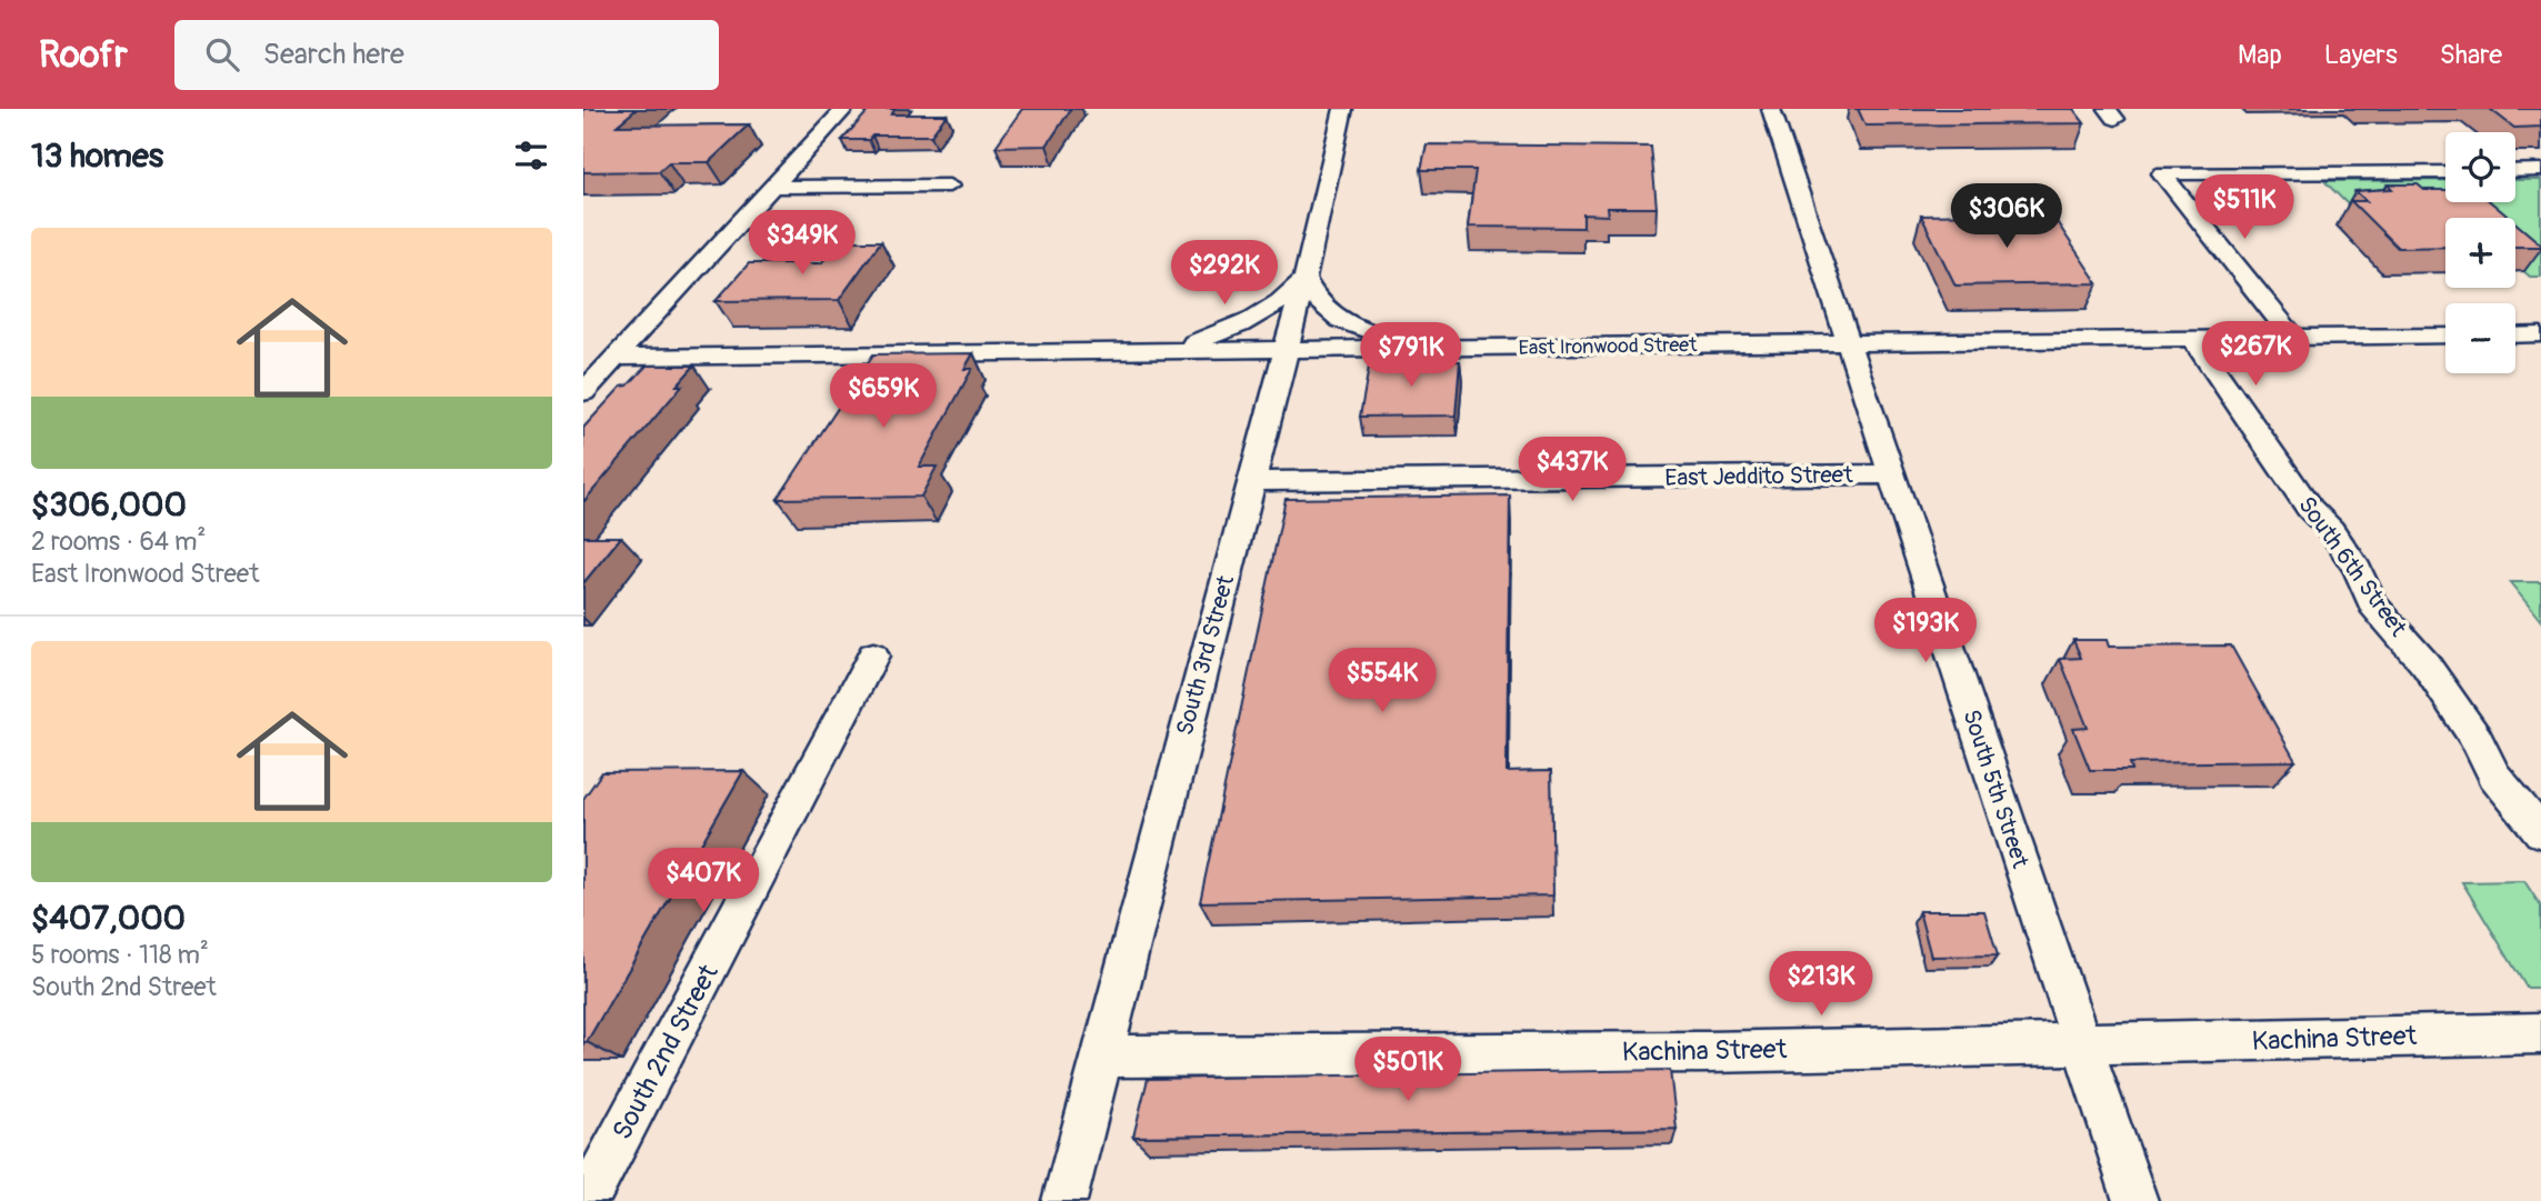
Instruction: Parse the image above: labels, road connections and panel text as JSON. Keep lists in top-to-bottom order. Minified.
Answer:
{"streets":{"street":["East Ironwood Street","East Jeddito Street","South 6th Street","South 3rd Street","South 5th Street","Kachina Street","South 2nd Street"]},"crossings":[["East Ironwood Street","South 6th Street"],["East Ironwood Street","South 3rd Street"],["East Ironwood Street","South 5th Street"],["East Jeddito Street","South 3rd Street"],["East Jeddito Street","South 5th Street"],["South 3rd Street","Kachina Street"],["South 5th Street","Kachina Street"]],"page":{"header":"Roofr","search":"Search here","nav":["Map","Layers","Share"],"heading":"13 homes","map_buttons":["+","−"],"price":["$511K","$306K","$349K","$292K","$267K","$791K","$659K","$437K","$193K","$554K","$407K","$213K","$501K"],"list":[{"name":"$306,000","note":"2 rooms · 64 m² · East Ironwood Street"},{"name":"$407,000","note":"5 rooms · 118 m² · South 2nd Street"}]}}
